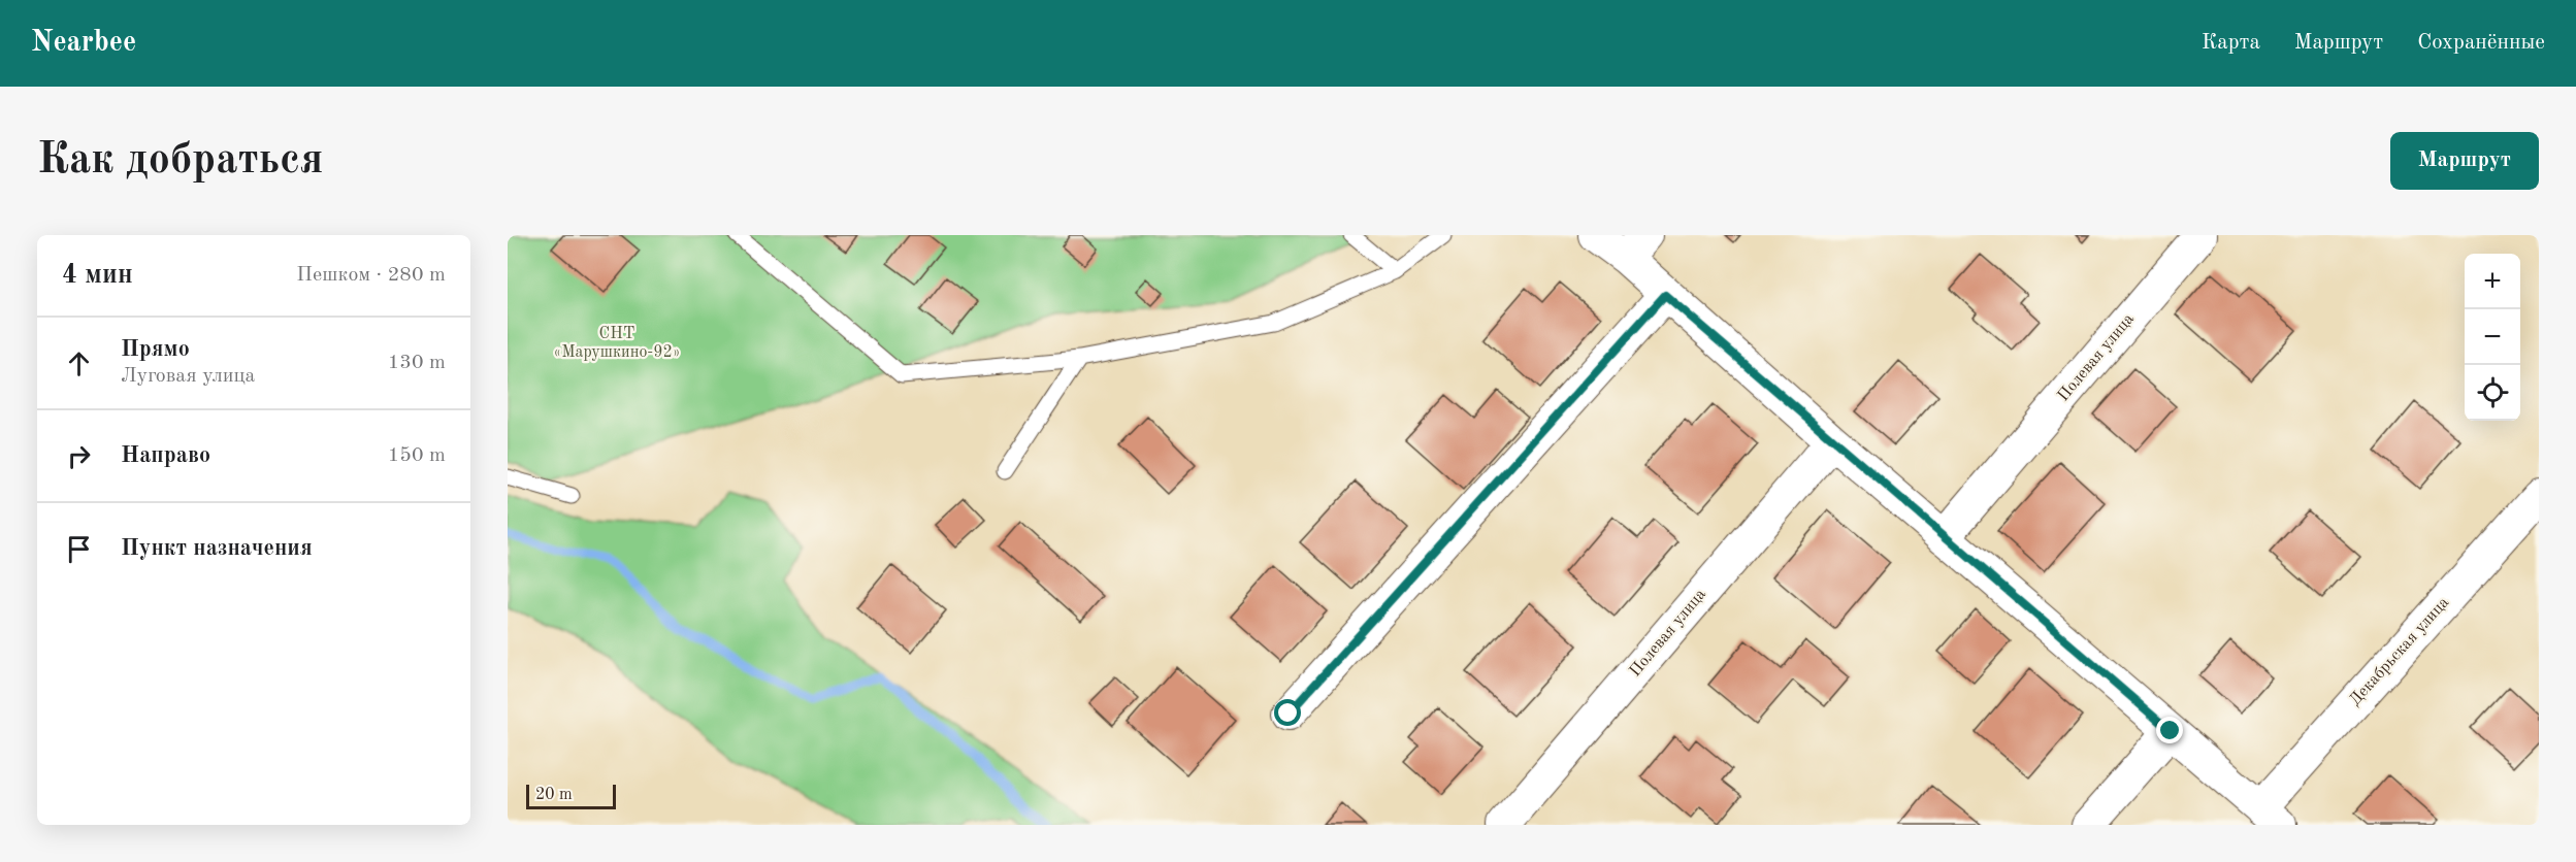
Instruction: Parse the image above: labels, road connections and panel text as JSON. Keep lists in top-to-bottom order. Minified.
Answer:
{"streets":{"street":["Полевая улица","Декабрьская улица"]},"parks":["СНТ «Марушкино-92»"],"scale_bar":"20 m","page":{"header":"Nearbee","nav":["Карта","Маршрут","Сохранённые"],"buttons":"Маршрут","title":"Как добраться","heading":["4 мин","Пешком · 280 m"],"map_buttons":["+","−"],"list":[["Прямо","Луговая улица","130 m"],["Направо","150 m"],"Пункт назначения"],"scale":"20 m"}}
